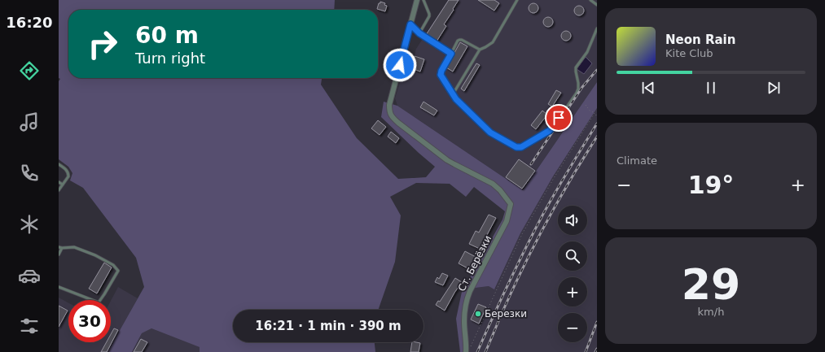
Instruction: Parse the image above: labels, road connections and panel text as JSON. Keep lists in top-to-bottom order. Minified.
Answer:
{"streets":{"street":["Ст. Берёзки"]},"places":["Березки"],"page":{"tabs":"16:20","turn":["60 m","Turn right"],"song":["Neon Rain","Kite Club"],"tile":["Climate",["29","km/h"]],"heat":["−","19°","+"],"map_buttons":["+","−"],"limit":"30","trip":"16:21 · 1 min · 390 m"}}
